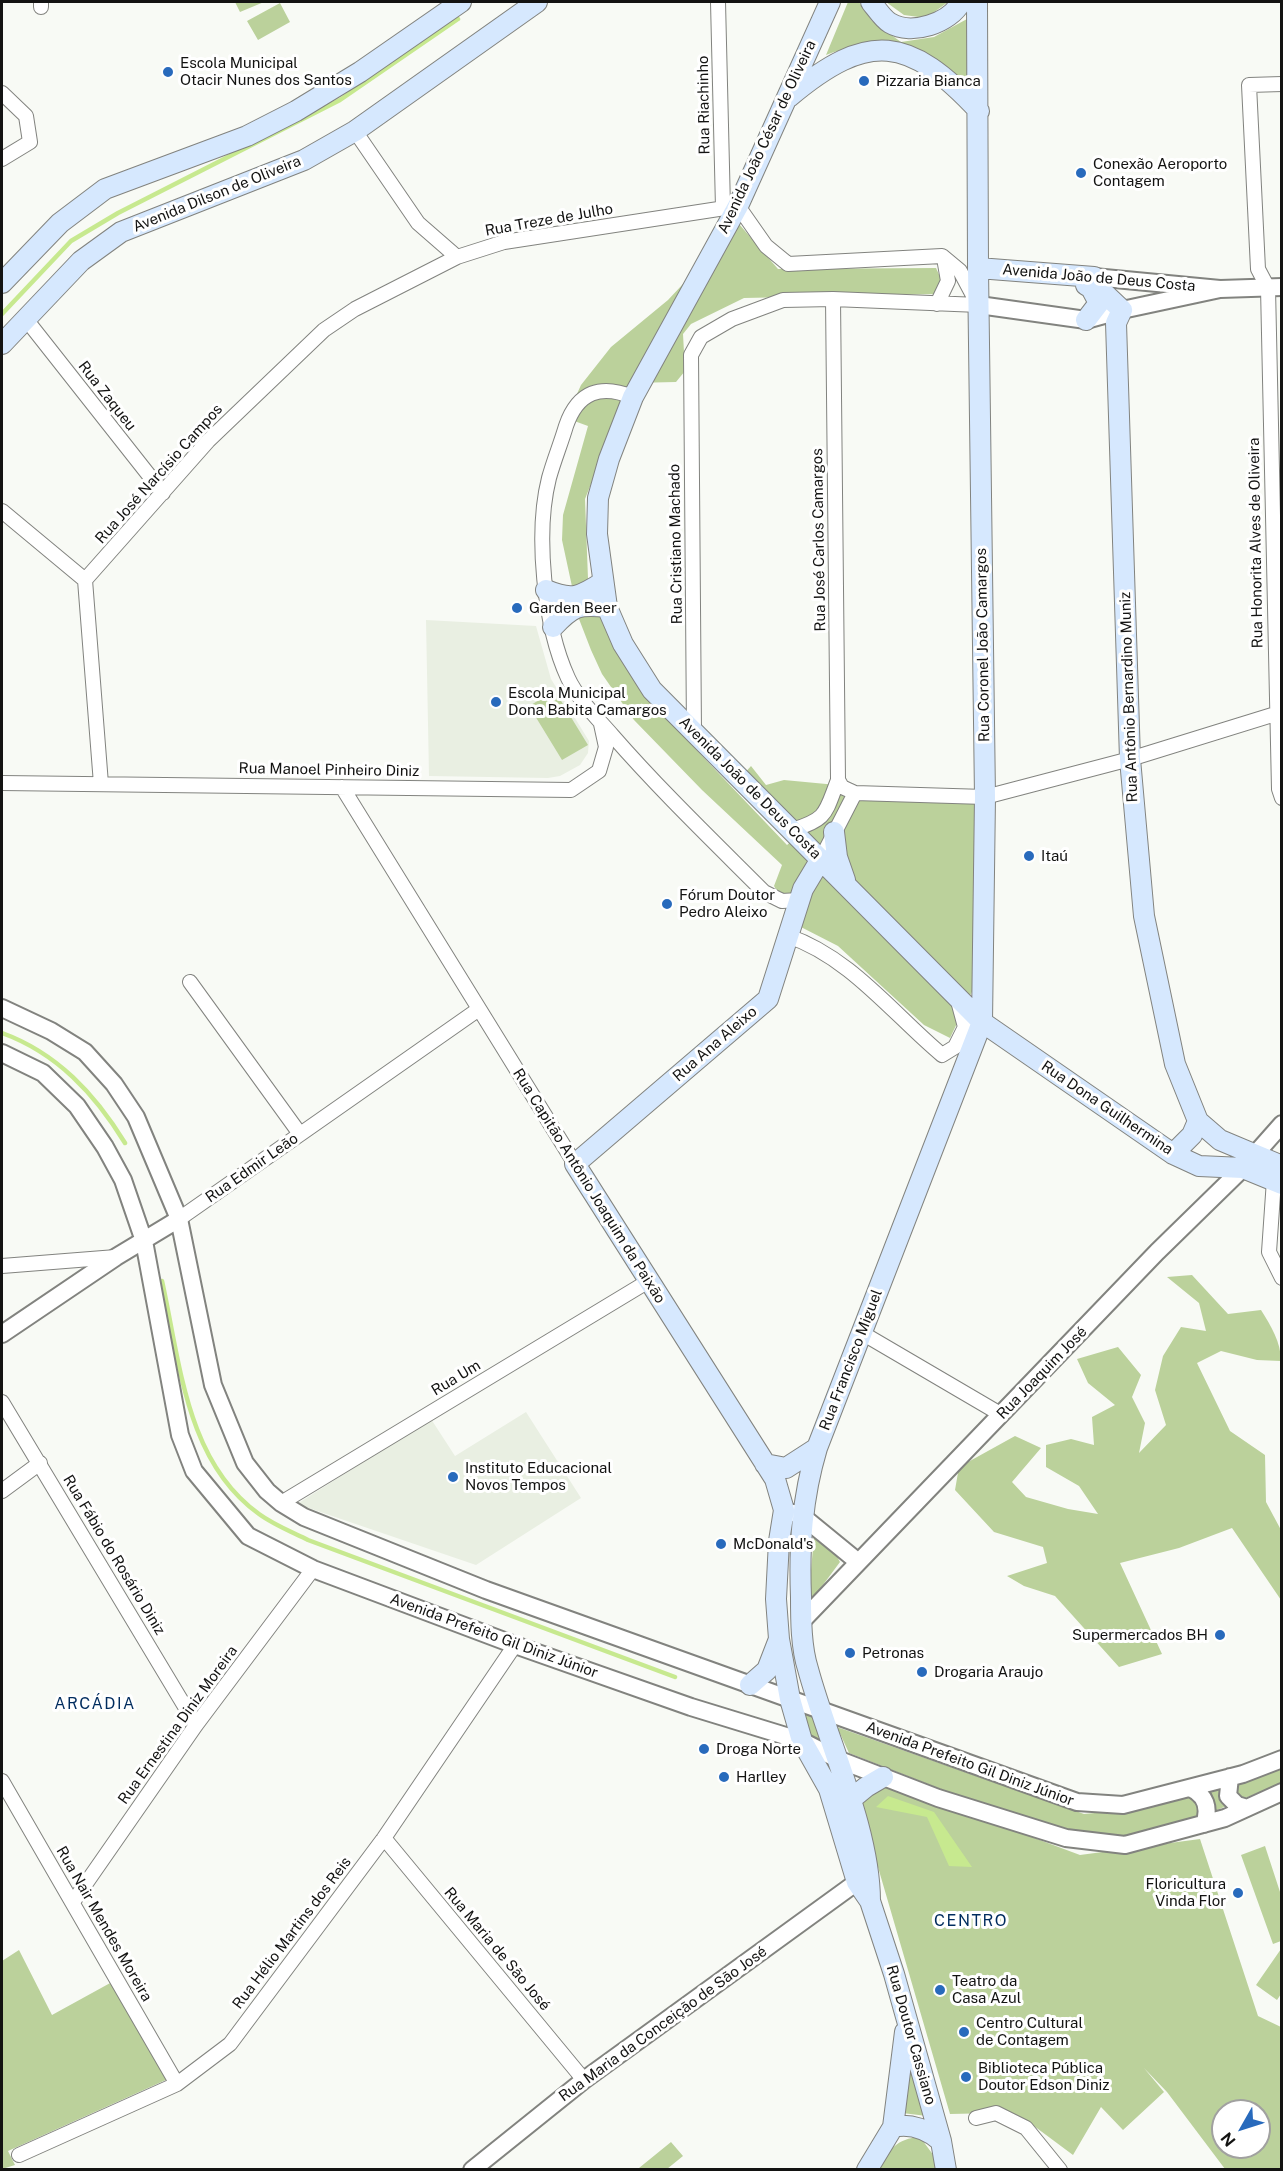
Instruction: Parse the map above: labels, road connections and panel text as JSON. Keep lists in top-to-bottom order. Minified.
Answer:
{"streets":{"main road":["Avenida João César de Oliveira","Avenida Dilson de Oliveira","Avenida João de Deus Costa","Rua Coronel João Camargos","Rua Antônio Bernardino Muniz","Rua Ana Aleixo","Rua Dona Guilhermina","Rua Capitão Antônio Joaquim da Paixão","Rua Francisco Miguel","Rua Doutor Cassiano"],"street":["Rua Riachinho","Rua Treze de Julho","Rua Zaqueu","Rua José Narcísio Campos","Rua José Carlos Camargos","Rua Honorita Alves de Oliveira","Rua Cristiano Machado","Rua Manoel Pinheiro Diniz","Rua Edmir Leão","Rua Joaquim José","Rua Um","Rua Fábio do Rosário Diniz","Avenida Prefeito Gil Diniz Júnior","Rua Ernestina Diniz Moreira","Rua Nair Mendes Moreira","Rua Hélio Martins dos Reis","Rua Maria de São José","Rua Maria da Conceição de São José"]},"crossings":[["Rua Riachinho","Avenida João César de Oliveira"],["Rua Riachinho","Rua Treze de Julho"],["Avenida João César de Oliveira","Rua Treze de Julho"],["Avenida João César de Oliveira","Avenida João de Deus Costa"],["Avenida Dilson de Oliveira","Rua Zaqueu"],["Rua Treze de Julho","Rua José Narcísio Campos"],["Avenida João de Deus Costa","Rua José Carlos Camargos"],["Avenida João de Deus Costa","Rua Honorita Alves de Oliveira"],["Avenida João de Deus Costa","Rua Cristiano Machado"],["Avenida João de Deus Costa","Rua Coronel João Camargos"],["Avenida João de Deus Costa","Rua Antônio Bernardino Muniz"],["Avenida João de Deus Costa","Rua Ana Aleixo"],["Avenida João de Deus Costa","Rua Dona Guilhermina"],["Avenida João de Deus Costa","Rua Francisco Miguel"],["Rua Zaqueu","Rua José Narcísio Campos"],["Rua Coronel João Camargos","Rua Dona Guilhermina"],["Rua Coronel João Camargos","Rua Francisco Miguel"],["Rua Manoel Pinheiro Diniz","Rua Capitão Antônio Joaquim da Paixão"],["Rua Ana Aleixo","Rua Capitão Antônio Joaquim da Paixão"],["Rua Dona Guilhermina","Rua Francisco Miguel"],["Rua Dona Guilhermina","Rua Joaquim José"],["Rua Edmir Leão","Rua Capitão Antônio Joaquim da Paixão"],["Rua Edmir Leão","Avenida Prefeito Gil Diniz Júnior"],["Rua Capitão Antônio Joaquim da Paixão","Rua Francisco Miguel"],["Rua Capitão Antônio Joaquim da Paixão","Rua Um"],["Rua Francisco Miguel","Rua Joaquim José"],["Rua Francisco Miguel","Avenida Prefeito Gil Diniz Júnior"],["Rua Francisco Miguel","Rua Doutor Cassiano"],["Rua Um","Avenida Prefeito Gil Diniz Júnior"],["Rua Fábio do Rosário Diniz","Rua Ernestina Diniz Moreira"],["Avenida Prefeito Gil Diniz Júnior","Rua Ernestina Diniz Moreira"],["Avenida Prefeito Gil Diniz Júnior","Rua Hélio Martins dos Reis"],["Avenida Prefeito Gil Diniz Júnior","Rua Doutor Cassiano"],["Rua Ernestina Diniz Moreira","Rua Nair Mendes Moreira"],["Rua Nair Mendes Moreira","Rua Hélio Martins dos Reis"],["Rua Hélio Martins dos Reis","Rua Maria de São José"],["Rua Maria de São José","Rua Maria da Conceição de São José"],["Rua Maria da Conceição de São José","Rua Doutor Cassiano"]],"districts":["ARCÁDIA","CENTRO"],"places":["Escola Municipal Otacir Nunes dos Santos","Pizzaria Bianca","Conexão Aeroporto Contagem","Garden Beer","Escola Municipal Dona Babita Camargos","Itaú","Fórum Doutor Pedro Aleixo","Instituto Educacional Novos Tempos","McDonald's","Supermercados BH","Petronas","Drogaria Araujo","Droga Norte","Harlley","Floricultura Vinda Flor","Teatro da Casa Azul","Centro Cultural de Contagem","Biblioteca Pública Doutor Edson Diniz"],"north":"bottom left"}
